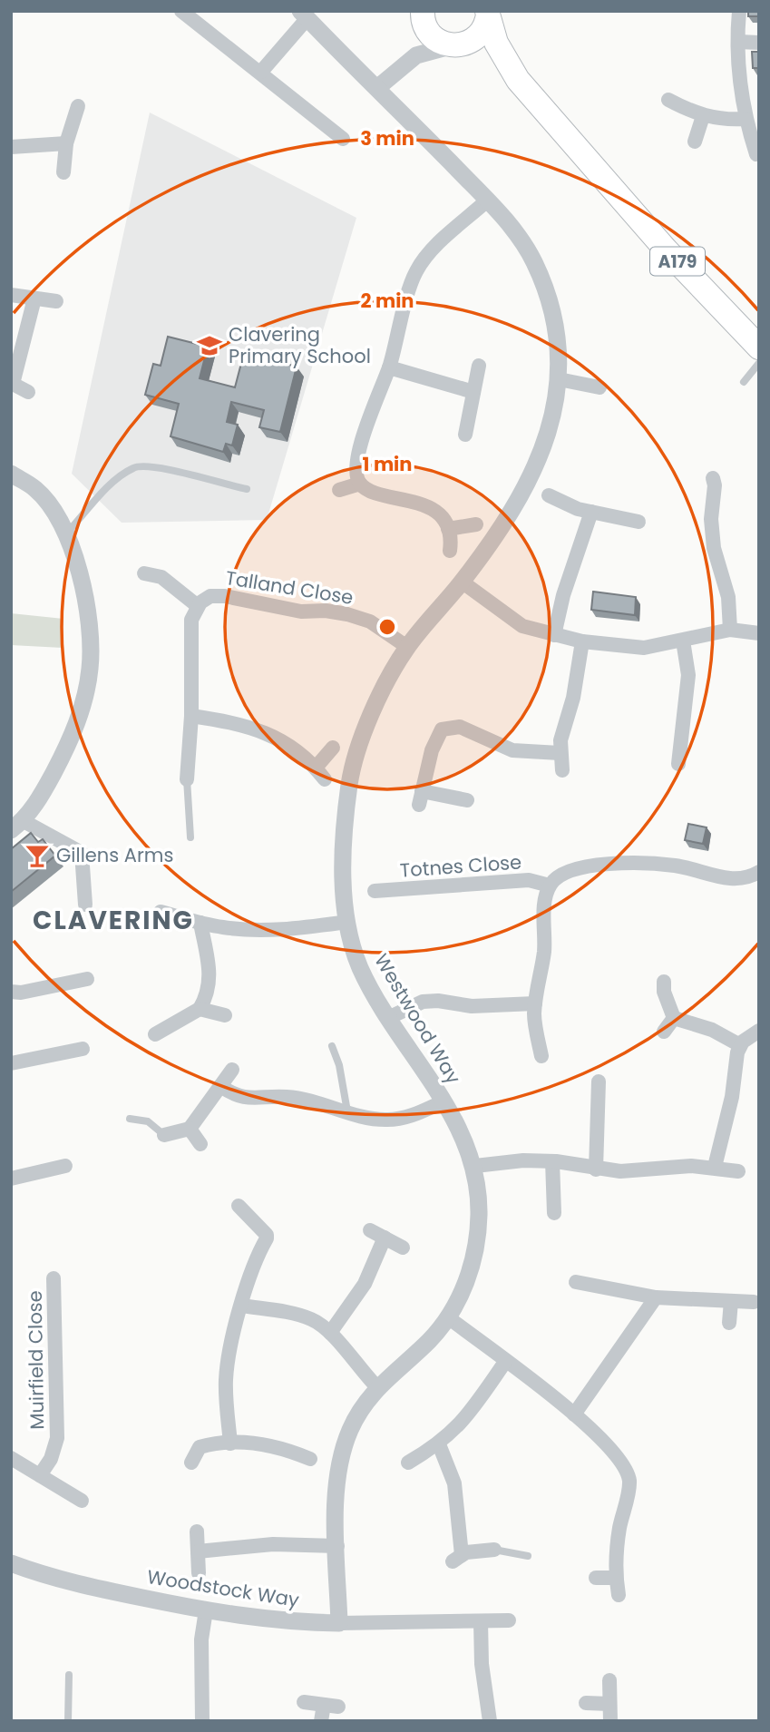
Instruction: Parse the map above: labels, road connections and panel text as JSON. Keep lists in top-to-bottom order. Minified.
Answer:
{"streets":{"highway":["A179"],"street":["Talland Close","Totnes Close","Westwood Way","Muirfield Close","Woodstock Way"]},"crossings":[["Talland Close","Westwood Way"],["Westwood Way","Woodstock Way"]],"districts":["CLAVERING"],"places":{"school or university":["Clavering Primary School"],"bar":["Gillens Arms"]},"rings":["3 min","2 min","1 min"]}
